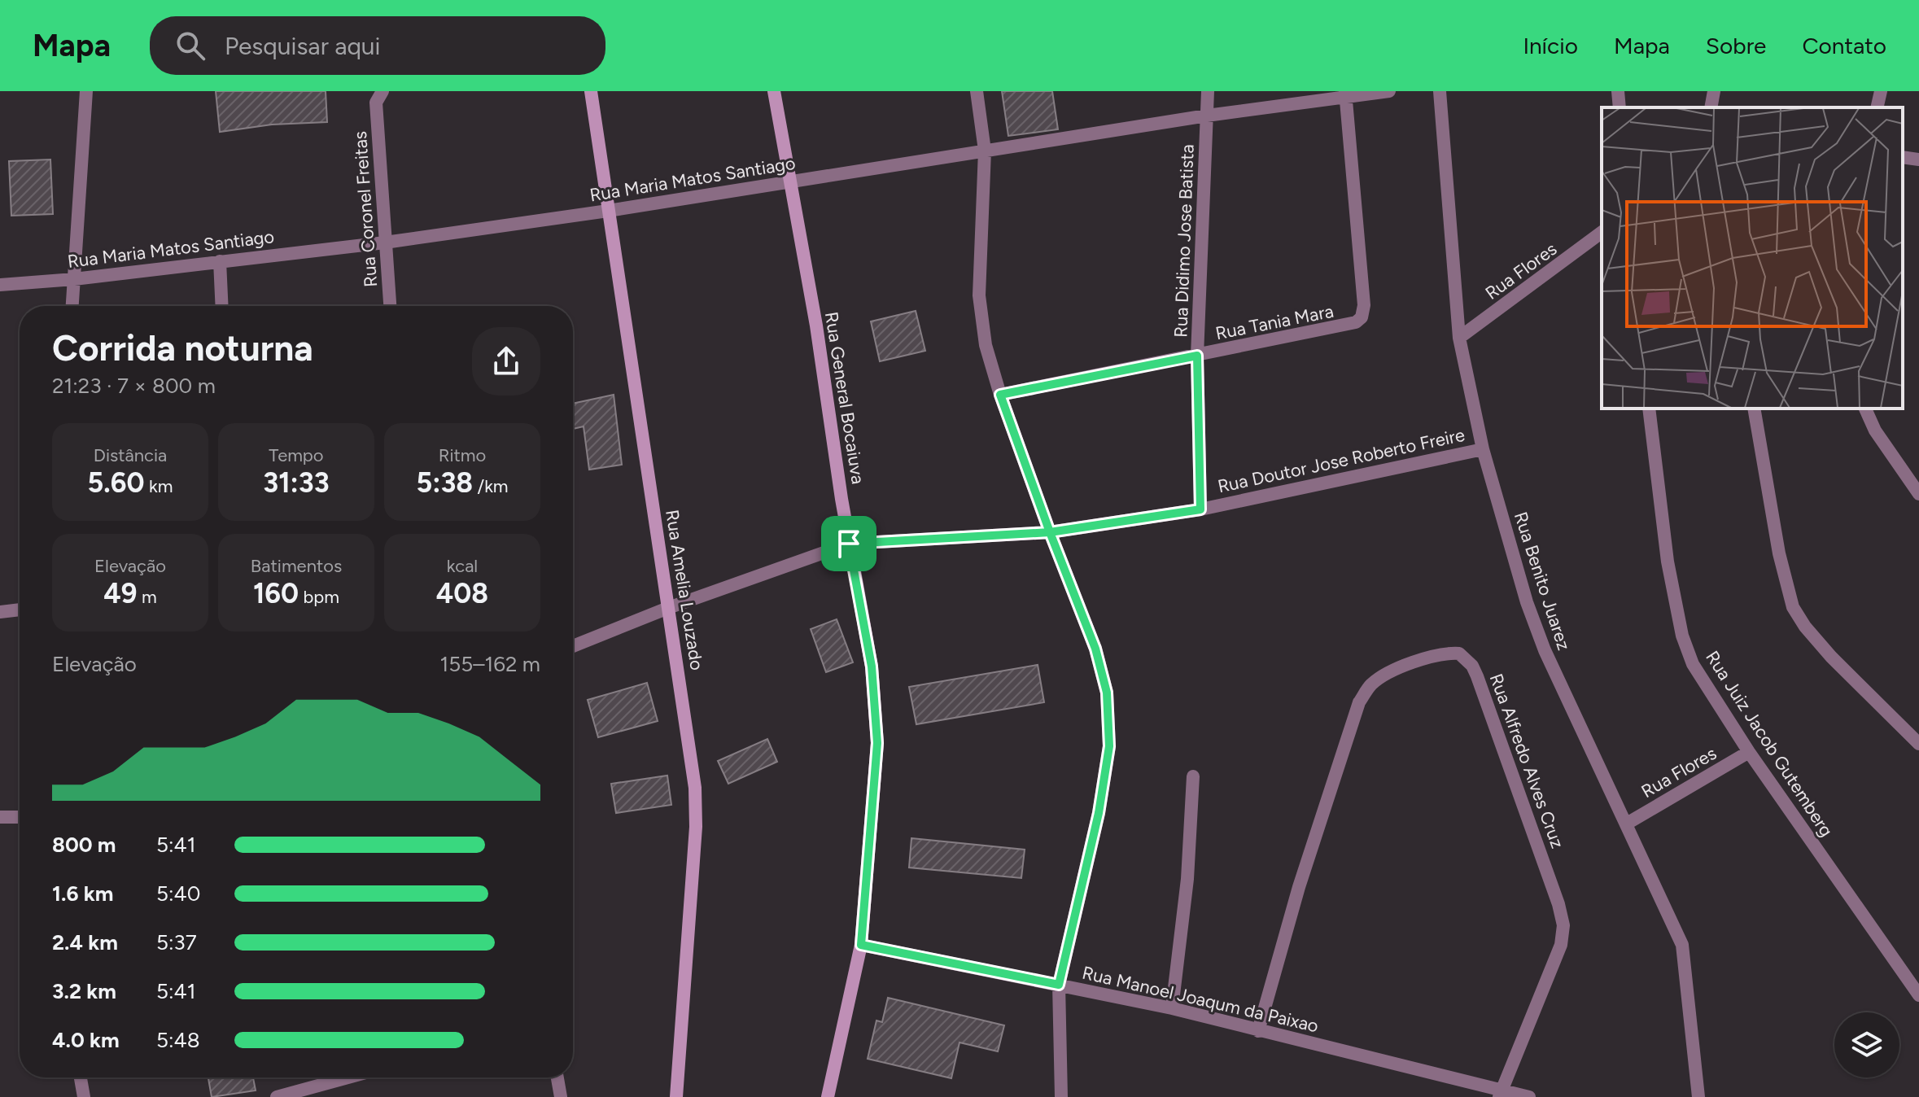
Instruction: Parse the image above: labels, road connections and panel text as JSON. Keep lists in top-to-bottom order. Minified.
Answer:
{"streets":{"main road":["Rua General Bocaiuva","Rua Amelia Louzado"],"street":["Rua Maria Matos Santiago","Rua Coronel Freitas","Rua Didimo Jose Batista","Rua Flores","Rua Tania Mara","Rua Doutor Jose Roberto Freire","Rua Benito Juarez","Rua Juiz Jacob Gutemberg","Rua Alfredo Alves Cruz","Rua Manoel Joaqum da Paixao"]},"crossings":[["Rua Maria Matos Santiago","Rua Coronel Freitas"],["Rua Maria Matos Santiago","Rua Didimo Jose Batista"],["Rua Maria Matos Santiago","Rua Tania Mara"],["Rua Maria Matos Santiago","Rua General Bocaiuva"],["Rua Maria Matos Santiago","Rua Amelia Louzado"],["Rua Didimo Jose Batista","Rua Tania Mara"],["Rua Didimo Jose Batista","Rua Doutor Jose Roberto Freire"],["Rua Flores","Rua Benito Juarez"],["Rua Flores","Rua Juiz Jacob Gutemberg"],["Rua General Bocaiuva","Rua Doutor Jose Roberto Freire"],["Rua General Bocaiuva","Rua Manoel Joaqum da Paixao"],["Rua Doutor Jose Roberto Freire","Rua Benito Juarez"],["Rua Doutor Jose Roberto Freire","Rua Amelia Louzado"],["Rua Alfredo Alves Cruz","Rua Manoel Joaqum da Paixao"]],"page":{"header":"Mapa","search":"Pesquisar aqui","nav":["Início","Mapa","Sobre","Contato"],"heading":["Corrida noturna","21:23 · 7 × 800 m"],"stats":[["Distância","5.60 km"],["Tempo","31:33"],["Ritmo","5:38 /km"],["Elevação","49 m"],["Batimentos","160 bpm"],["kcal","408"]],"chart":["Elevação","155–162 m"],"list":[{"name":"800 m","note":"5:41"},{"name":"1.6 km","note":"5:40"},{"name":"2.4 km","note":"5:37"},{"name":"3.2 km","note":"5:41"},{"name":"4.0 km","note":"5:48"}]}}
